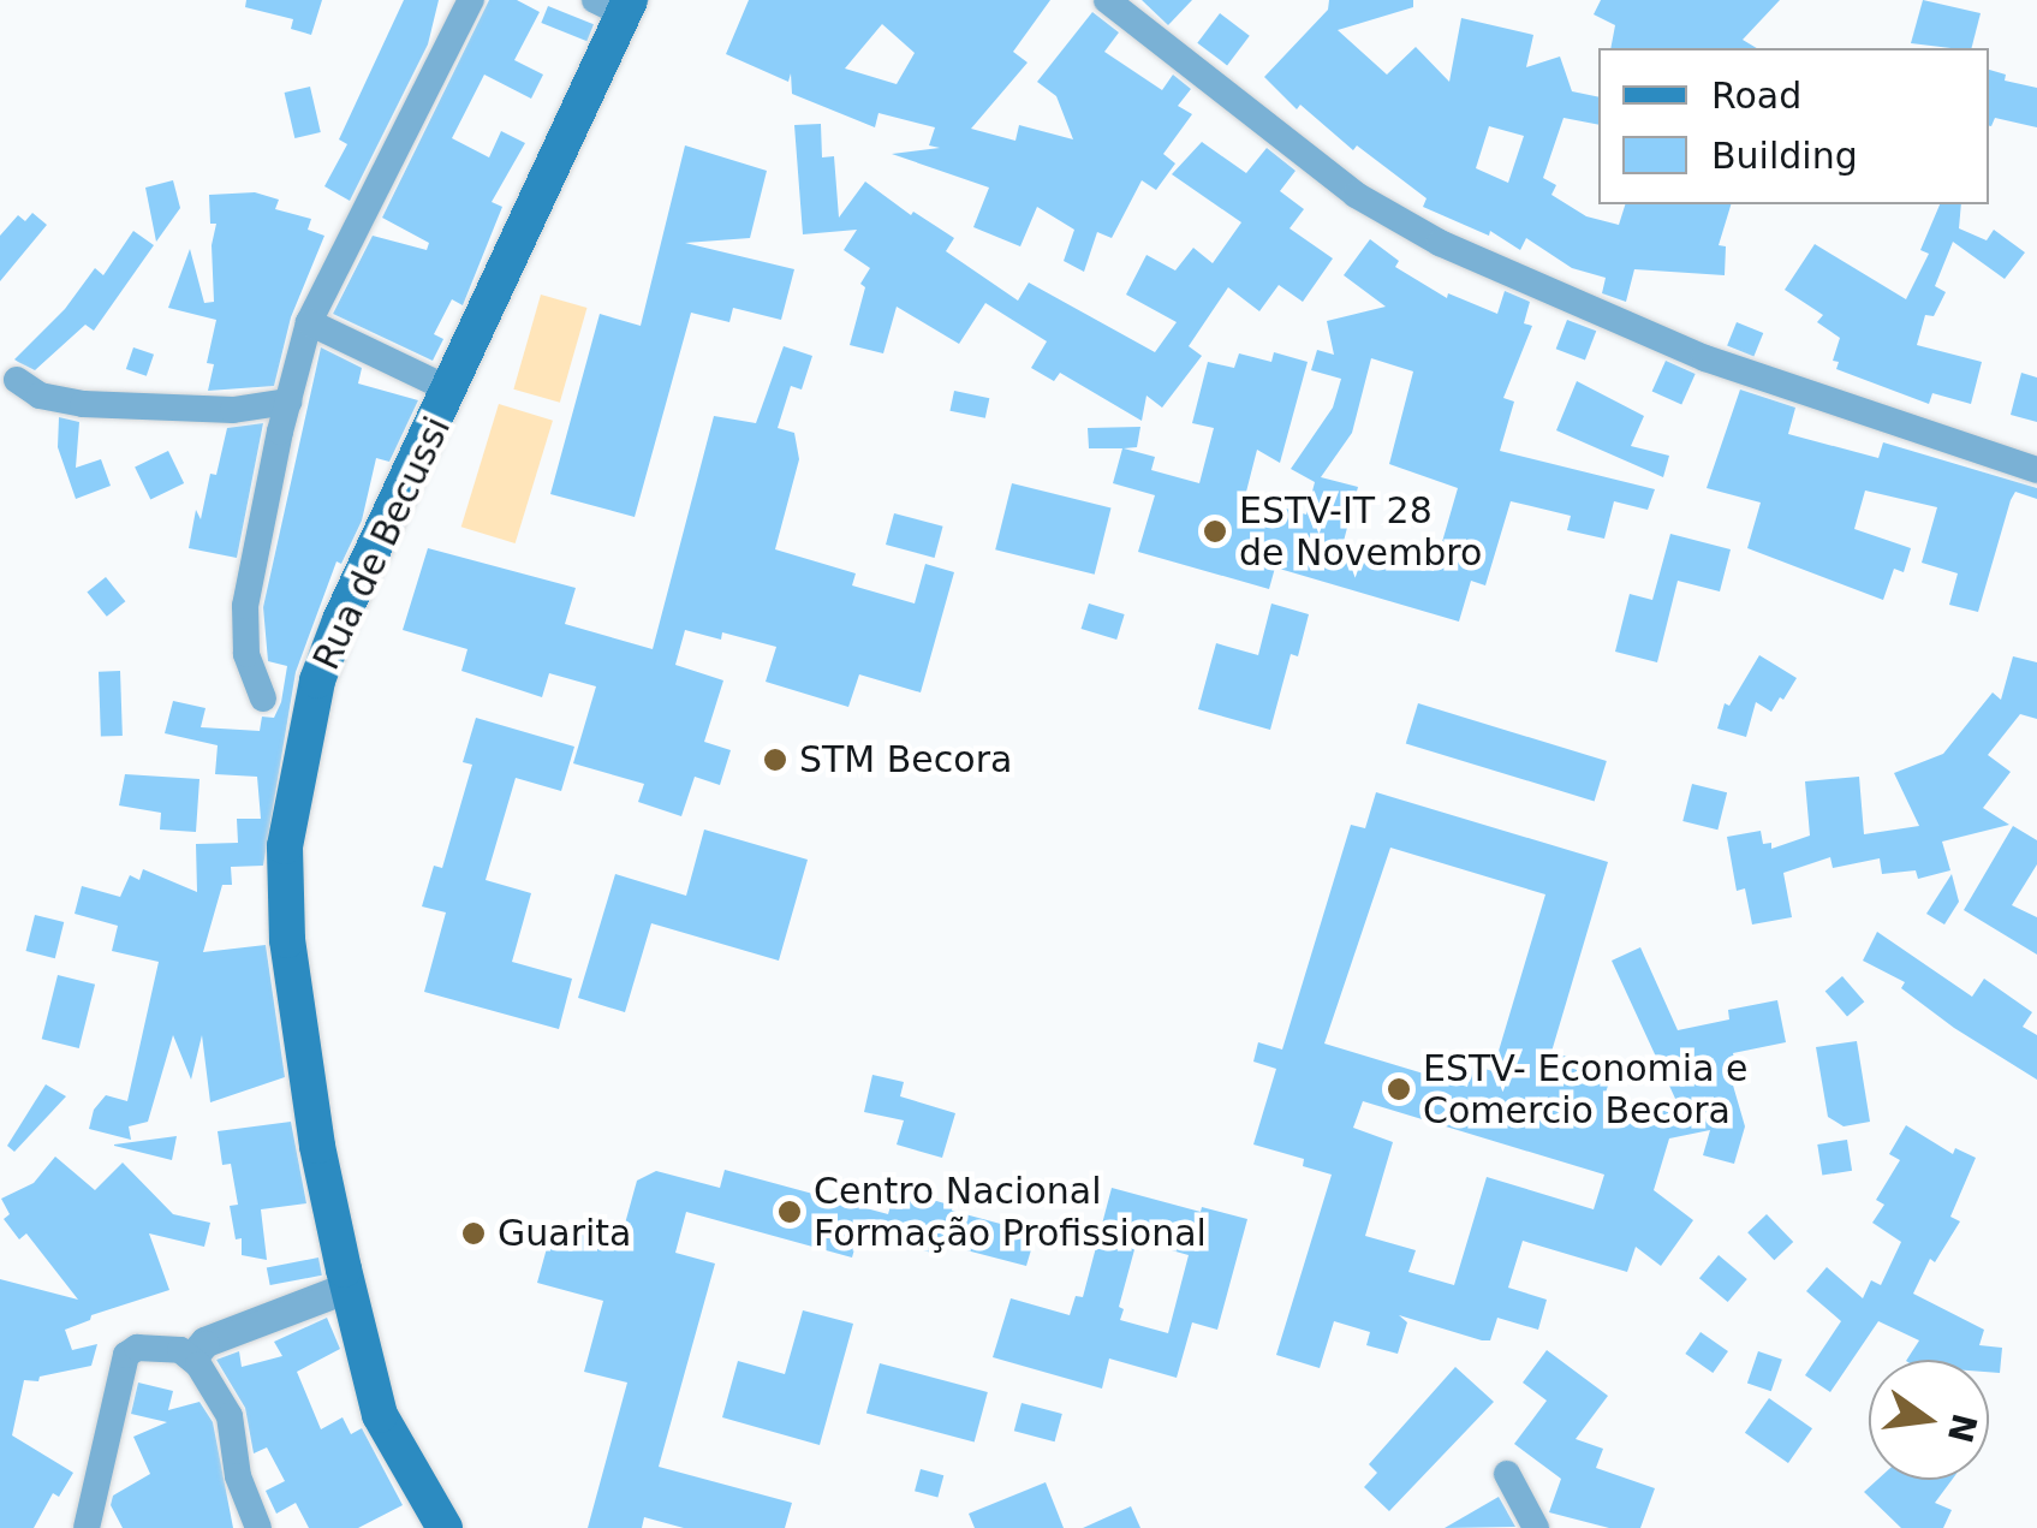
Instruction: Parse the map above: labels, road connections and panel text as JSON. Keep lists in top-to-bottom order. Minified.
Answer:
{"streets":{"street":["Rua de Becussi"]},"places":["ESTV-IT 28 de Novembro","STM Becora","ESTV- Economia e Comercio Becora","Centro Nacional Formação Profissional","Guarita"],"legend":["Road","Building"],"north":"right"}
